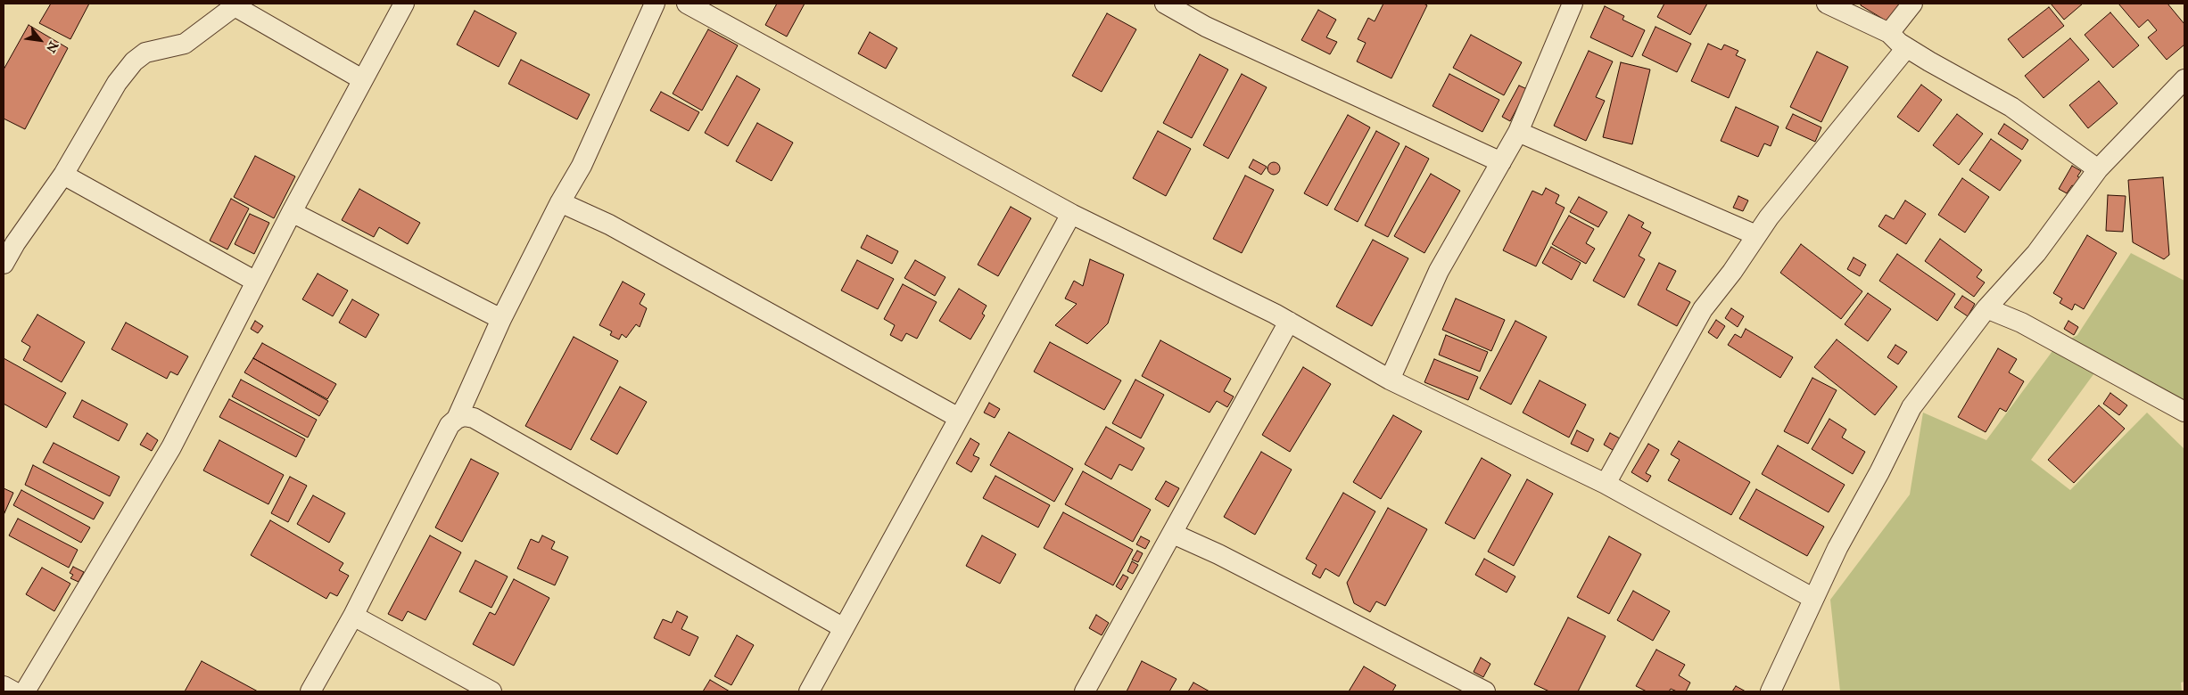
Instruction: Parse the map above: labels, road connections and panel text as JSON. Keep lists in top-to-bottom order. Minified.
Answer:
{"north":"bottom right"}
